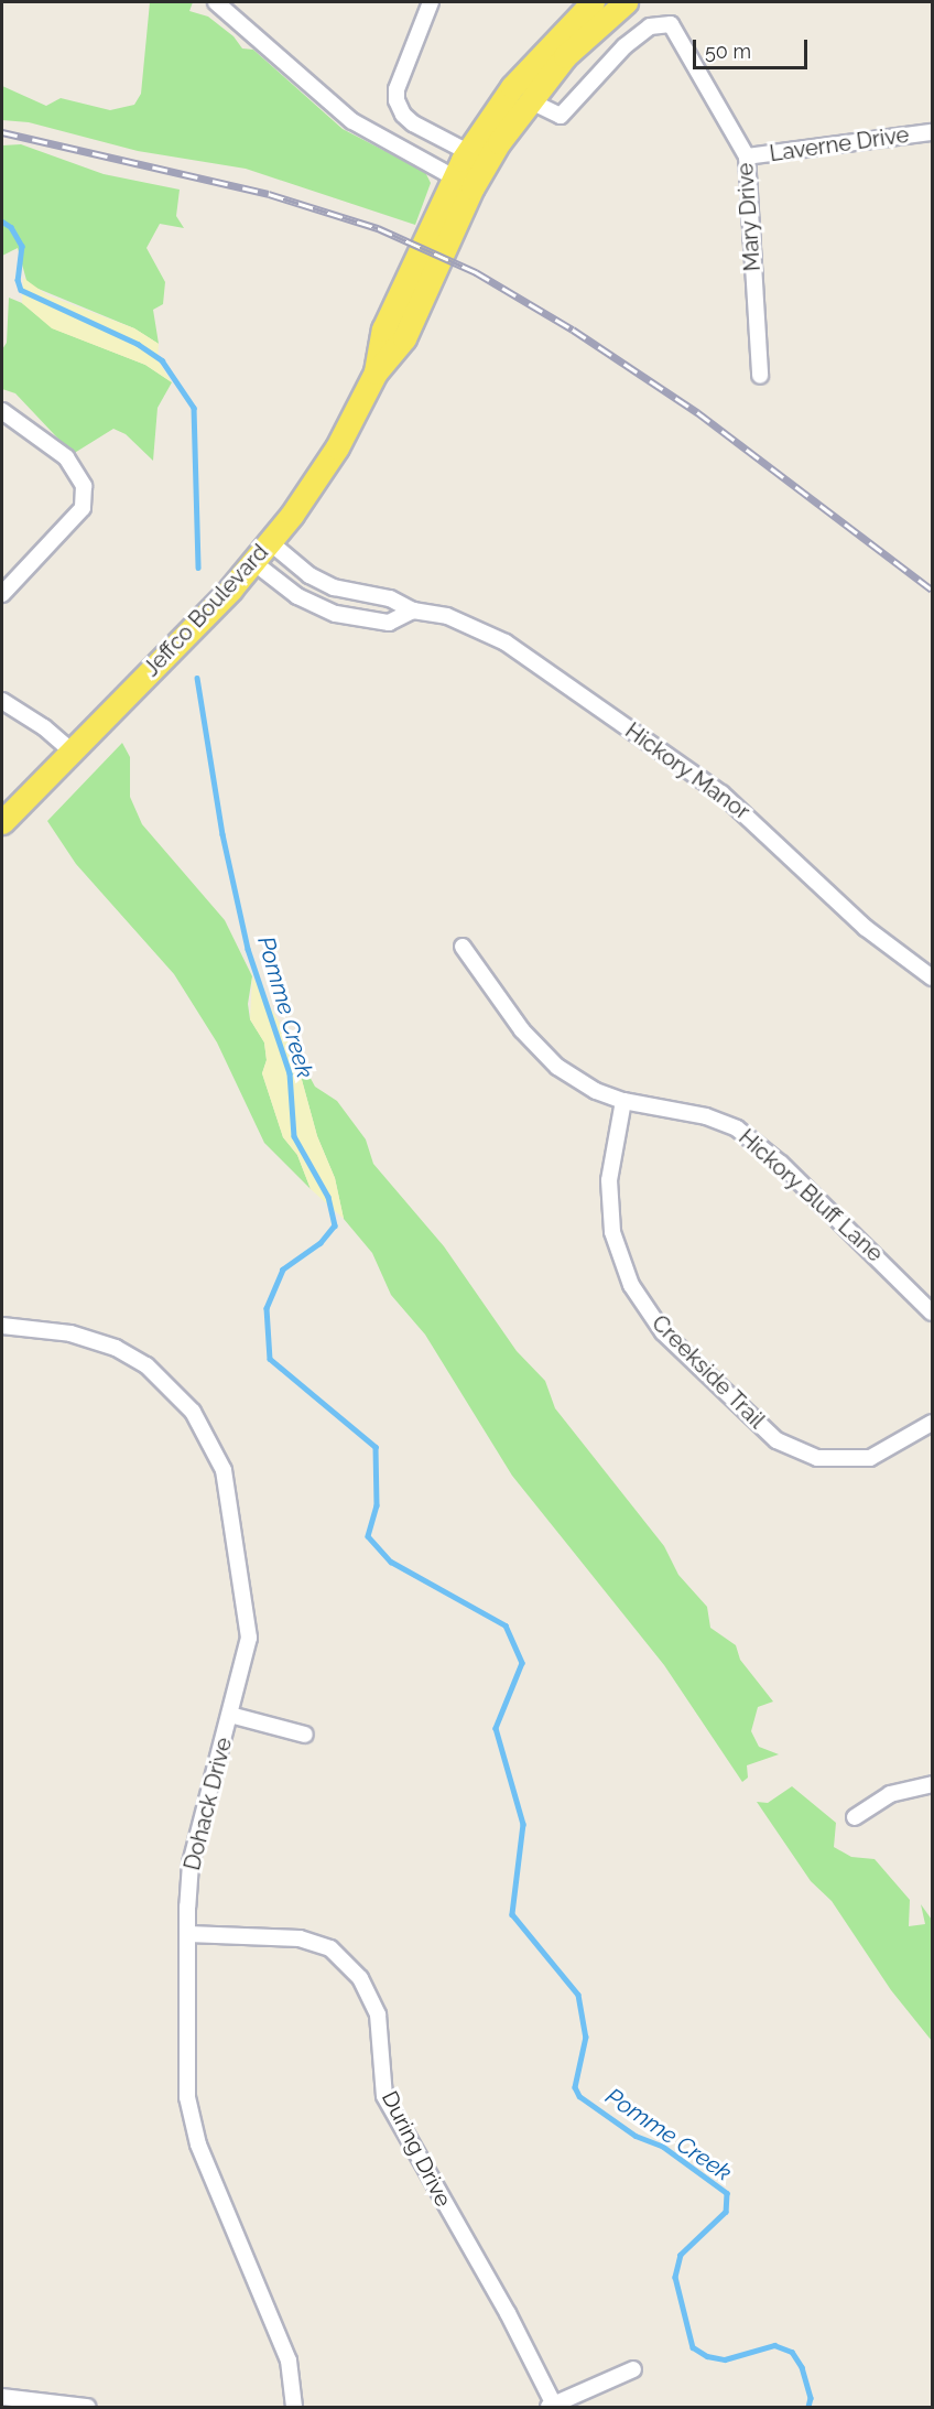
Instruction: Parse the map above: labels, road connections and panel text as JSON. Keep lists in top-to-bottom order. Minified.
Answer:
{"streets":{"main road":["Jeffco Boulevard"],"street":["Laverne Drive","Mary Drive","Hickory Manor","Hickory Bluff Lane","Creekside Trail","Dohack Drive","During Drive"]},"crossings":[["Laverne Drive","Mary Drive"],["Mary Drive","Jeffco Boulevard"],["Jeffco Boulevard","Hickory Manor"],["Hickory Bluff Lane","Creekside Trail"],["Dohack Drive","During Drive"]],"water":["Pomme Creek"],"scale_bar":"50 m"}
